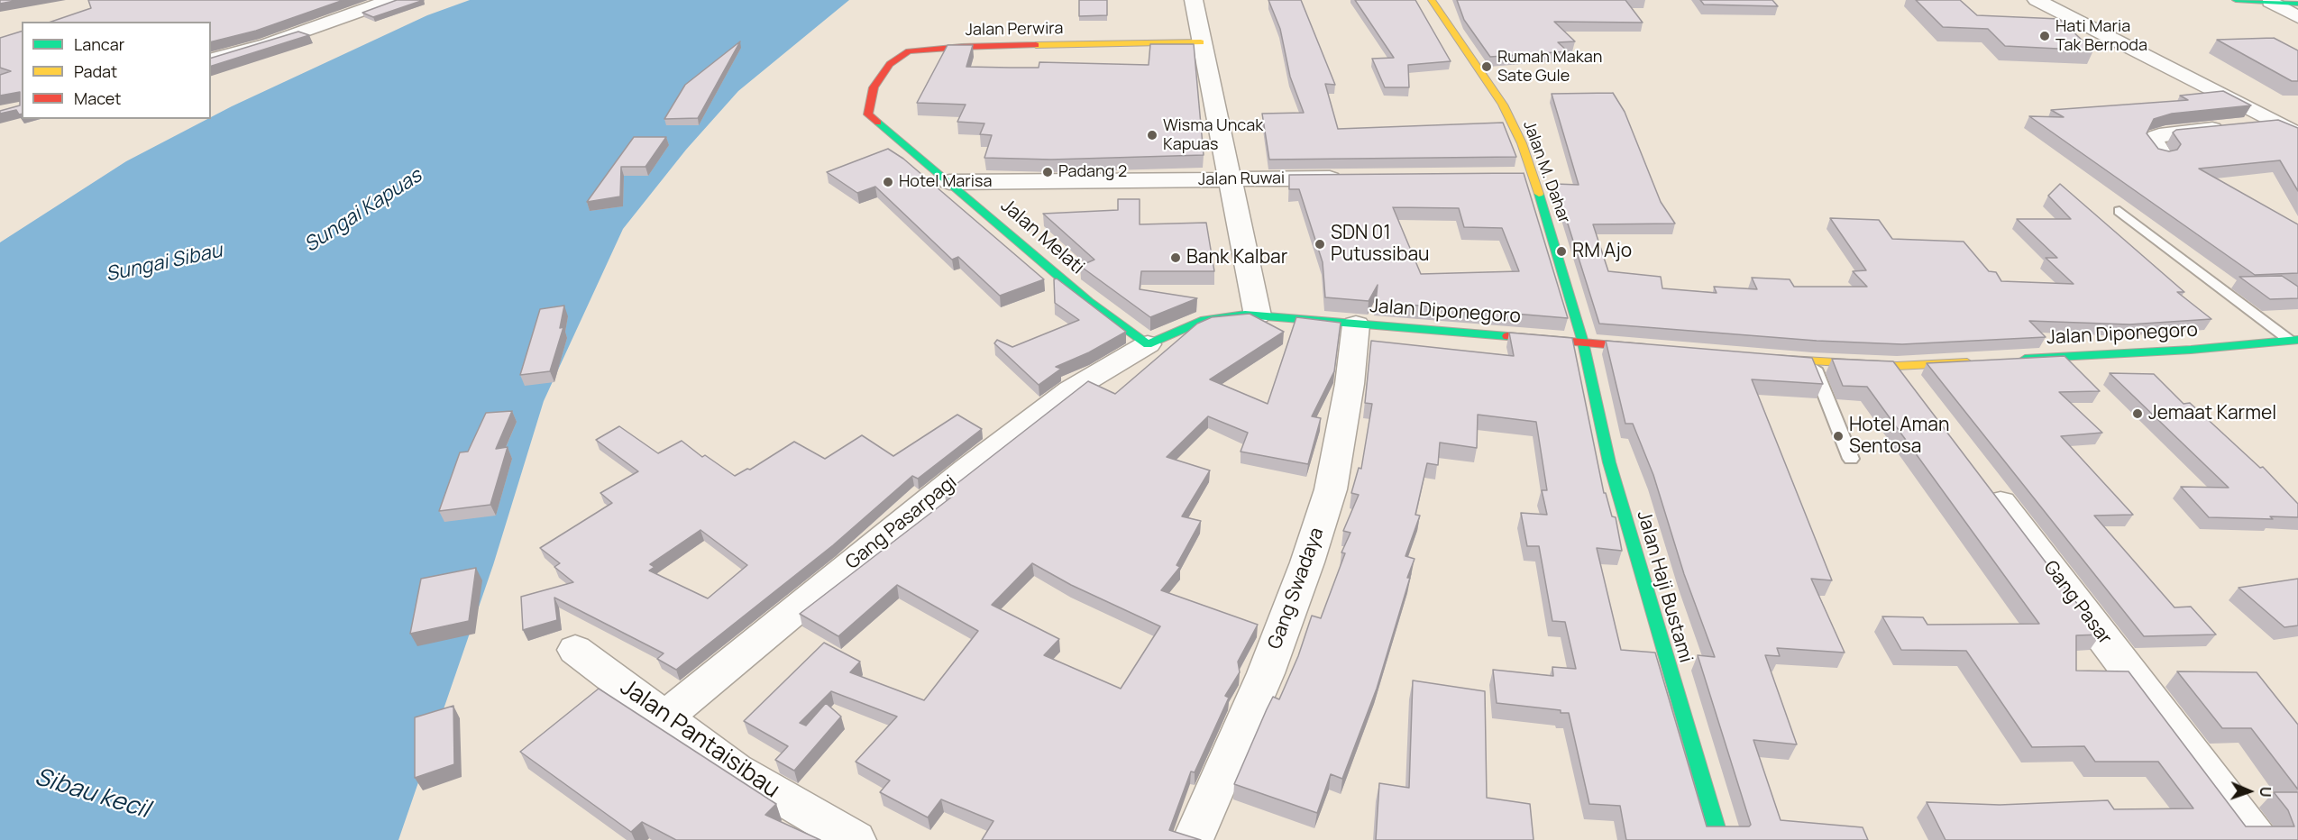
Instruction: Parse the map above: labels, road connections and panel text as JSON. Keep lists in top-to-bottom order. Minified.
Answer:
{"streets":{"main road":["Jalan Perwira","Jalan M. Dahar","Jalan Melati","Jalan Diponegoro","Jalan Haji Bustami"],"street":["Jalan Ruwai","Gang Pasarpagi","Gang Swadaya","Gang Pasar","Jalan Pantaisibau"]},"crossings":[["Jalan Perwira","Jalan Melati"],["Jalan M. Dahar","Jalan Diponegoro"],["Jalan M. Dahar","Jalan Haji Bustami"],["Jalan Ruwai","Jalan Melati"],["Jalan Melati","Jalan Diponegoro"],["Jalan Melati","Gang Pasarpagi"],["Jalan Diponegoro","Gang Pasarpagi"],["Jalan Diponegoro","Jalan Haji Bustami"],["Jalan Diponegoro","Gang Swadaya"],["Gang Pasarpagi","Jalan Pantaisibau"]],"water":["Sungai Kapuas","Sungai Sibau","Sibau kecil"],"places":["Hati Maria Tak Bernoda","Rumah Makan Sate Gule","Wisma Uncak Kapuas","Padang 2","Hotel Marisa","SDN 01 Putussibau","RM Ajo","Bank Kalbar","Jemaat Karmel","Hotel Aman Sentosa"],"legend":["Lancar","Padat","Macet"],"north":"right"}
